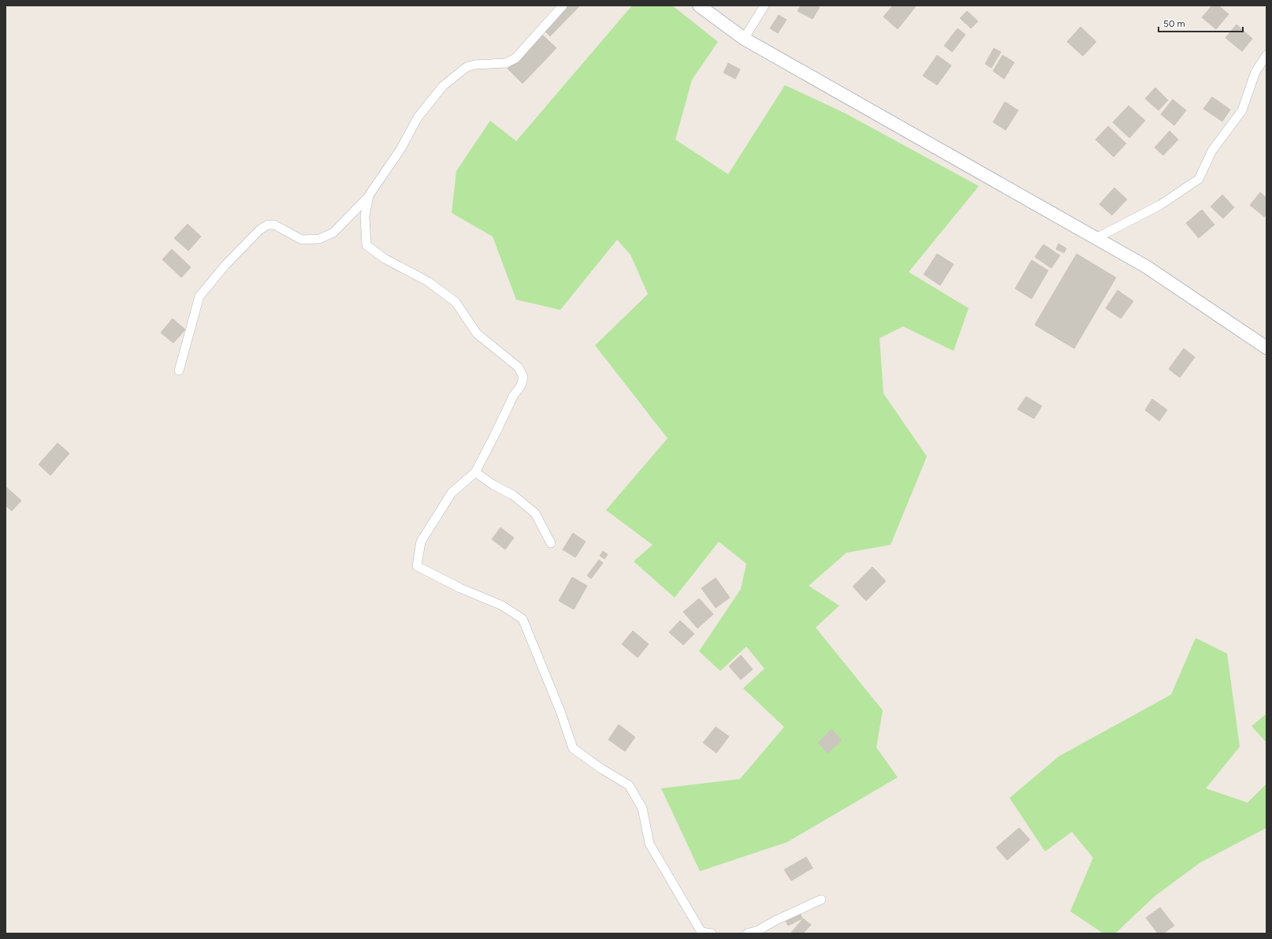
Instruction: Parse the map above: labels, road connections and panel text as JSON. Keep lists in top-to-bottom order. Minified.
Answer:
{"scale_bar":"50 m"}
